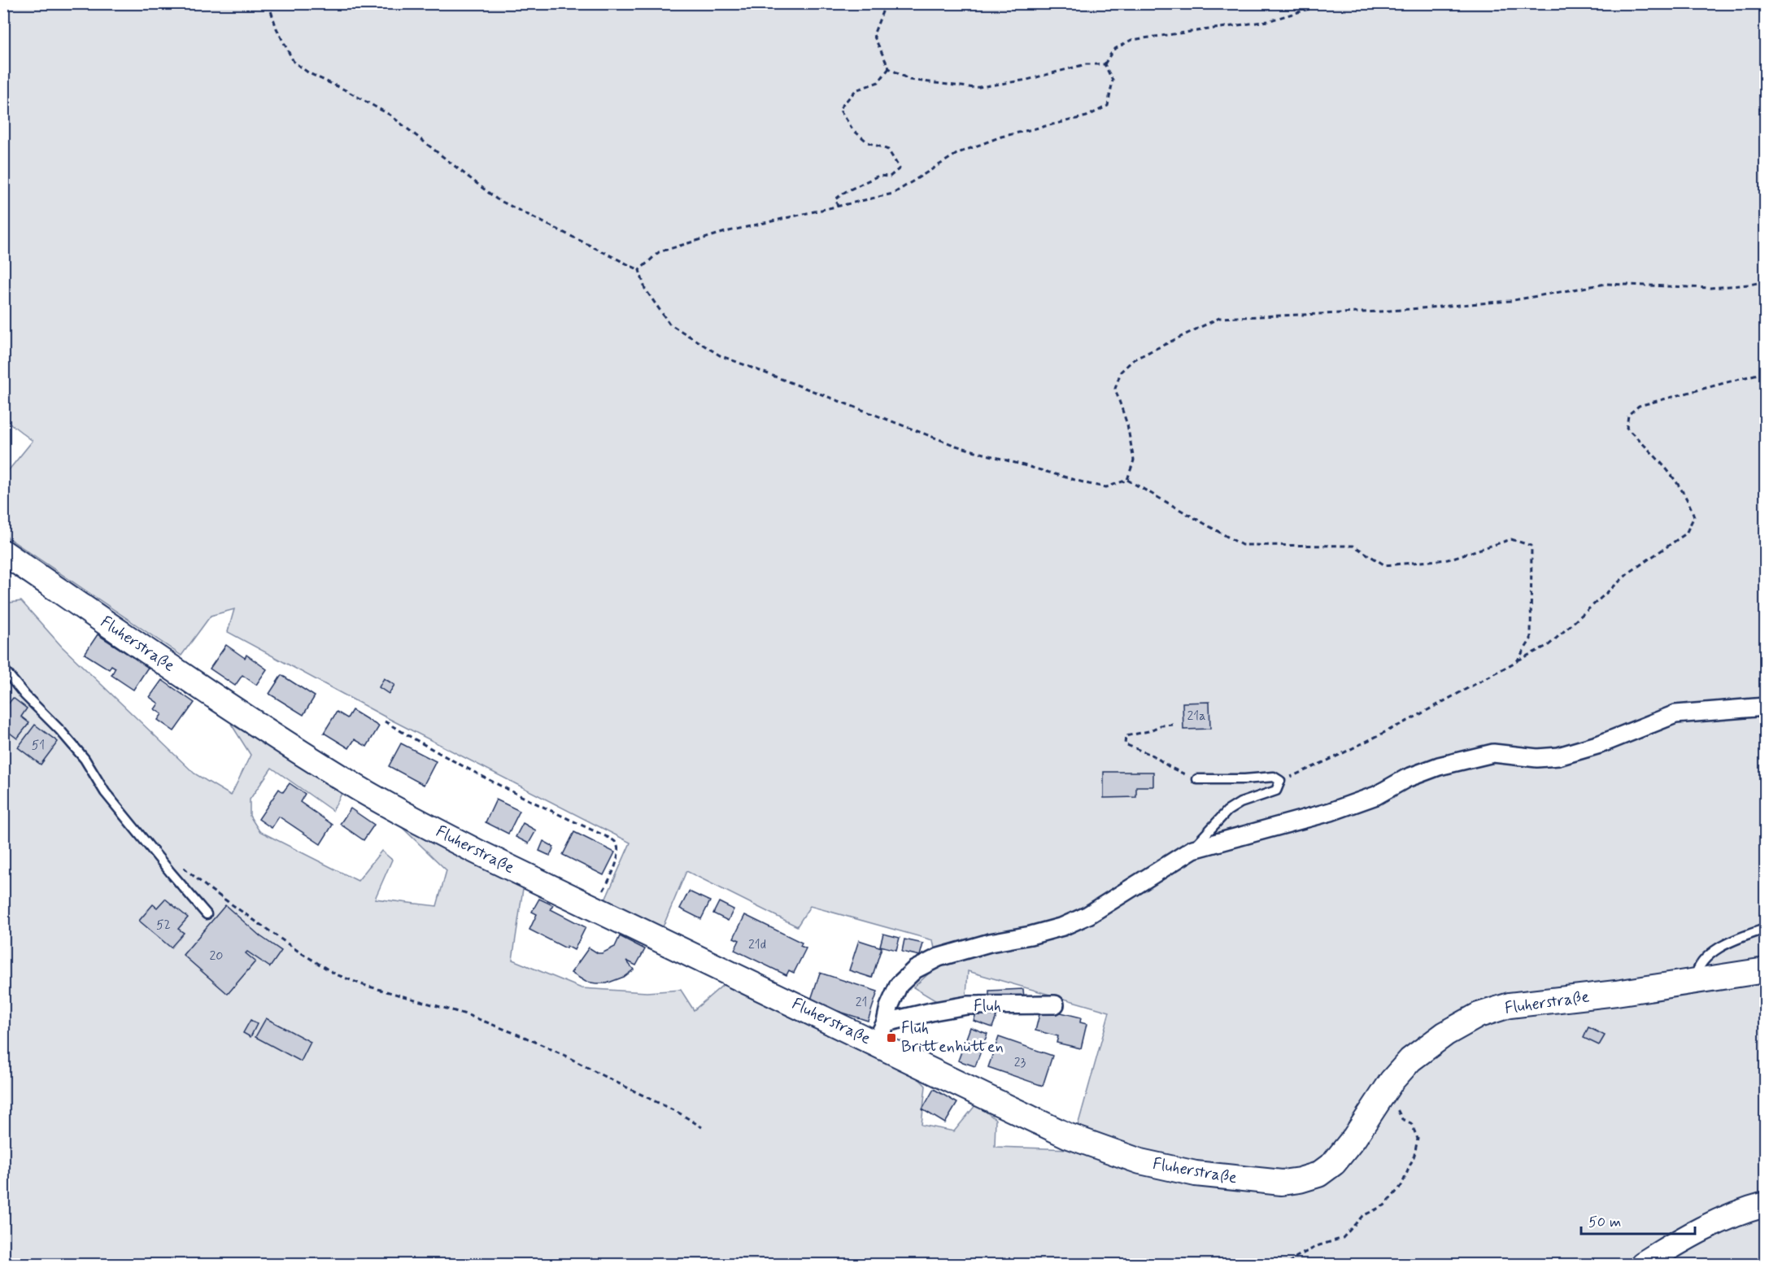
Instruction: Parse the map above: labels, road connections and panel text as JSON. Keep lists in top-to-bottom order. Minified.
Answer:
{"streets":{"street":["Fluherstraße","Fluh"]},"crossings":[["Fluherstraße","Fluh"]],"places":{"transit":["Fluh Brittenhütten"]},"house_numbers":["21a","51","52","21d","20","21","23"],"scale_bar":"50 m"}
